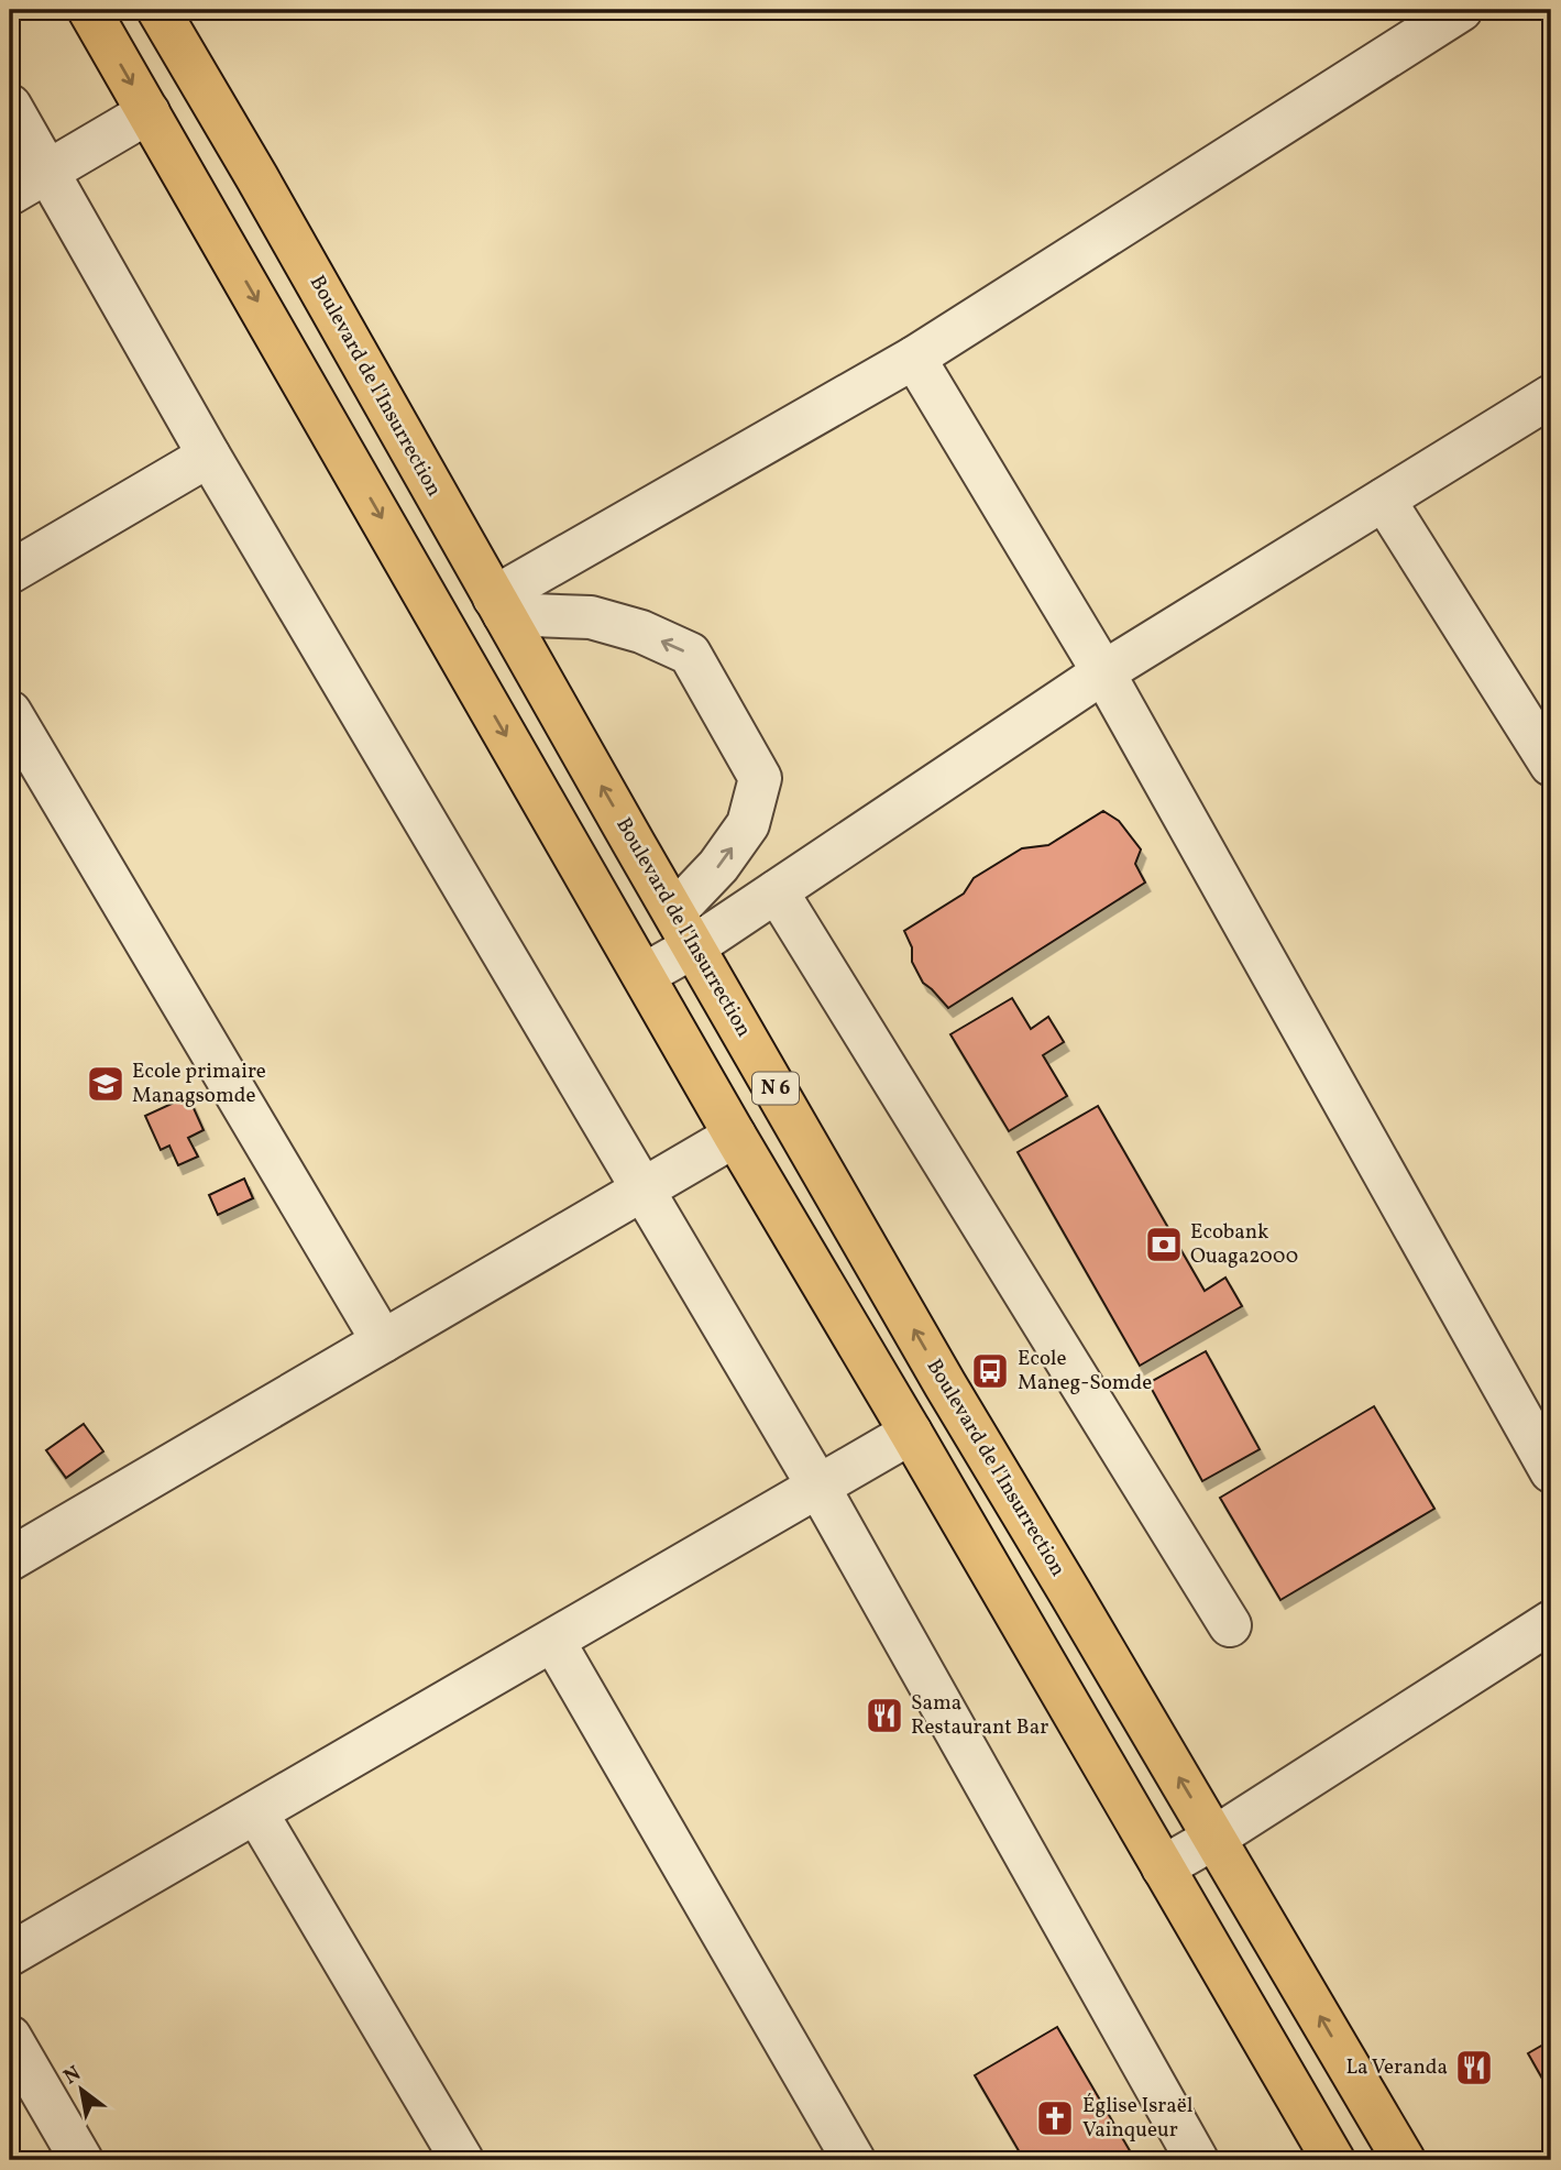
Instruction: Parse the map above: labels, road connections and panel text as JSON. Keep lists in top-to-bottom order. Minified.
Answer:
{"streets":{"main road":["Boulevard de l'Insurrection","N 6"]},"places":{"school or university":["Ecole primaire Managsomde"],"bank":["Ecobank Ouaga2000"],"bus stop":["Ecole Maneg-Somde"],"restaurant":["Sama Restaurant Bar","La Veranda"],"church":["Église Israël Vainqueur"]},"north":"top left"}
